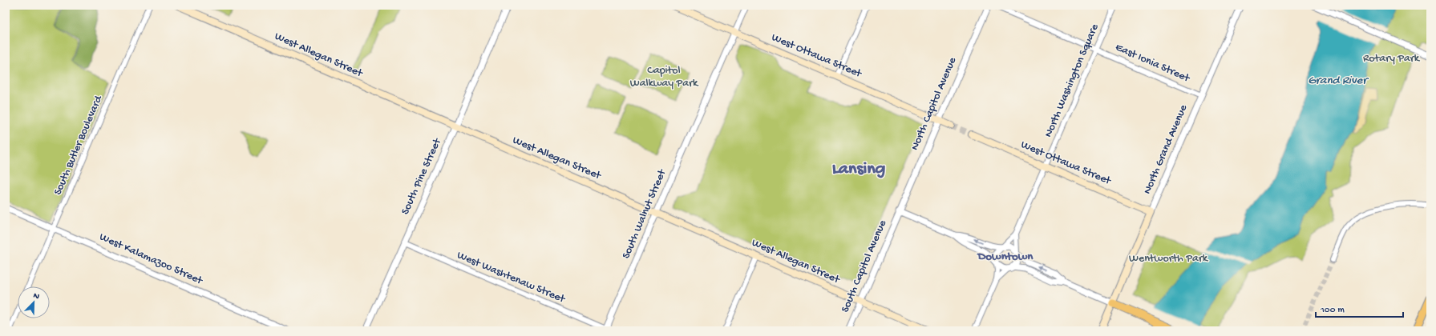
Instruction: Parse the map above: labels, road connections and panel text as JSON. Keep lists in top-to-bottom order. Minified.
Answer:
{"streets":{"main road":["West Allegan Street","West Ottawa Street","North Grand Avenue"],"street":["East Ionia Street","North Washington Square","North Capitol Avenue","South Butler Boulevard","South Pine Street","South Walnut Street","West Kalamazoo Street","South Capitol Avenue","West Washtenaw Street"]},"crossings":[["West Allegan Street","South Pine Street"],["West Allegan Street","South Walnut Street"],["West Allegan Street","South Capitol Avenue"],["West Ottawa Street","North Washington Square"],["West Ottawa Street","North Capitol Avenue"],["West Ottawa Street","North Grand Avenue"],["West Ottawa Street","South Walnut Street"],["East Ionia Street","North Washington Square"],["East Ionia Street","North Grand Avenue"],["North Capitol Avenue","South Capitol Avenue"],["South Butler Boulevard","West Kalamazoo Street"],["South Pine Street","West Washtenaw Street"],["South Walnut Street","West Washtenaw Street"]],"districts":["Lansing","Downtown"],"water":["Grand River"],"parks":["Rotary Park","Capitol Walkway Park","Wentworth Park"],"scale_bar":"100 m","north":"top right"}
